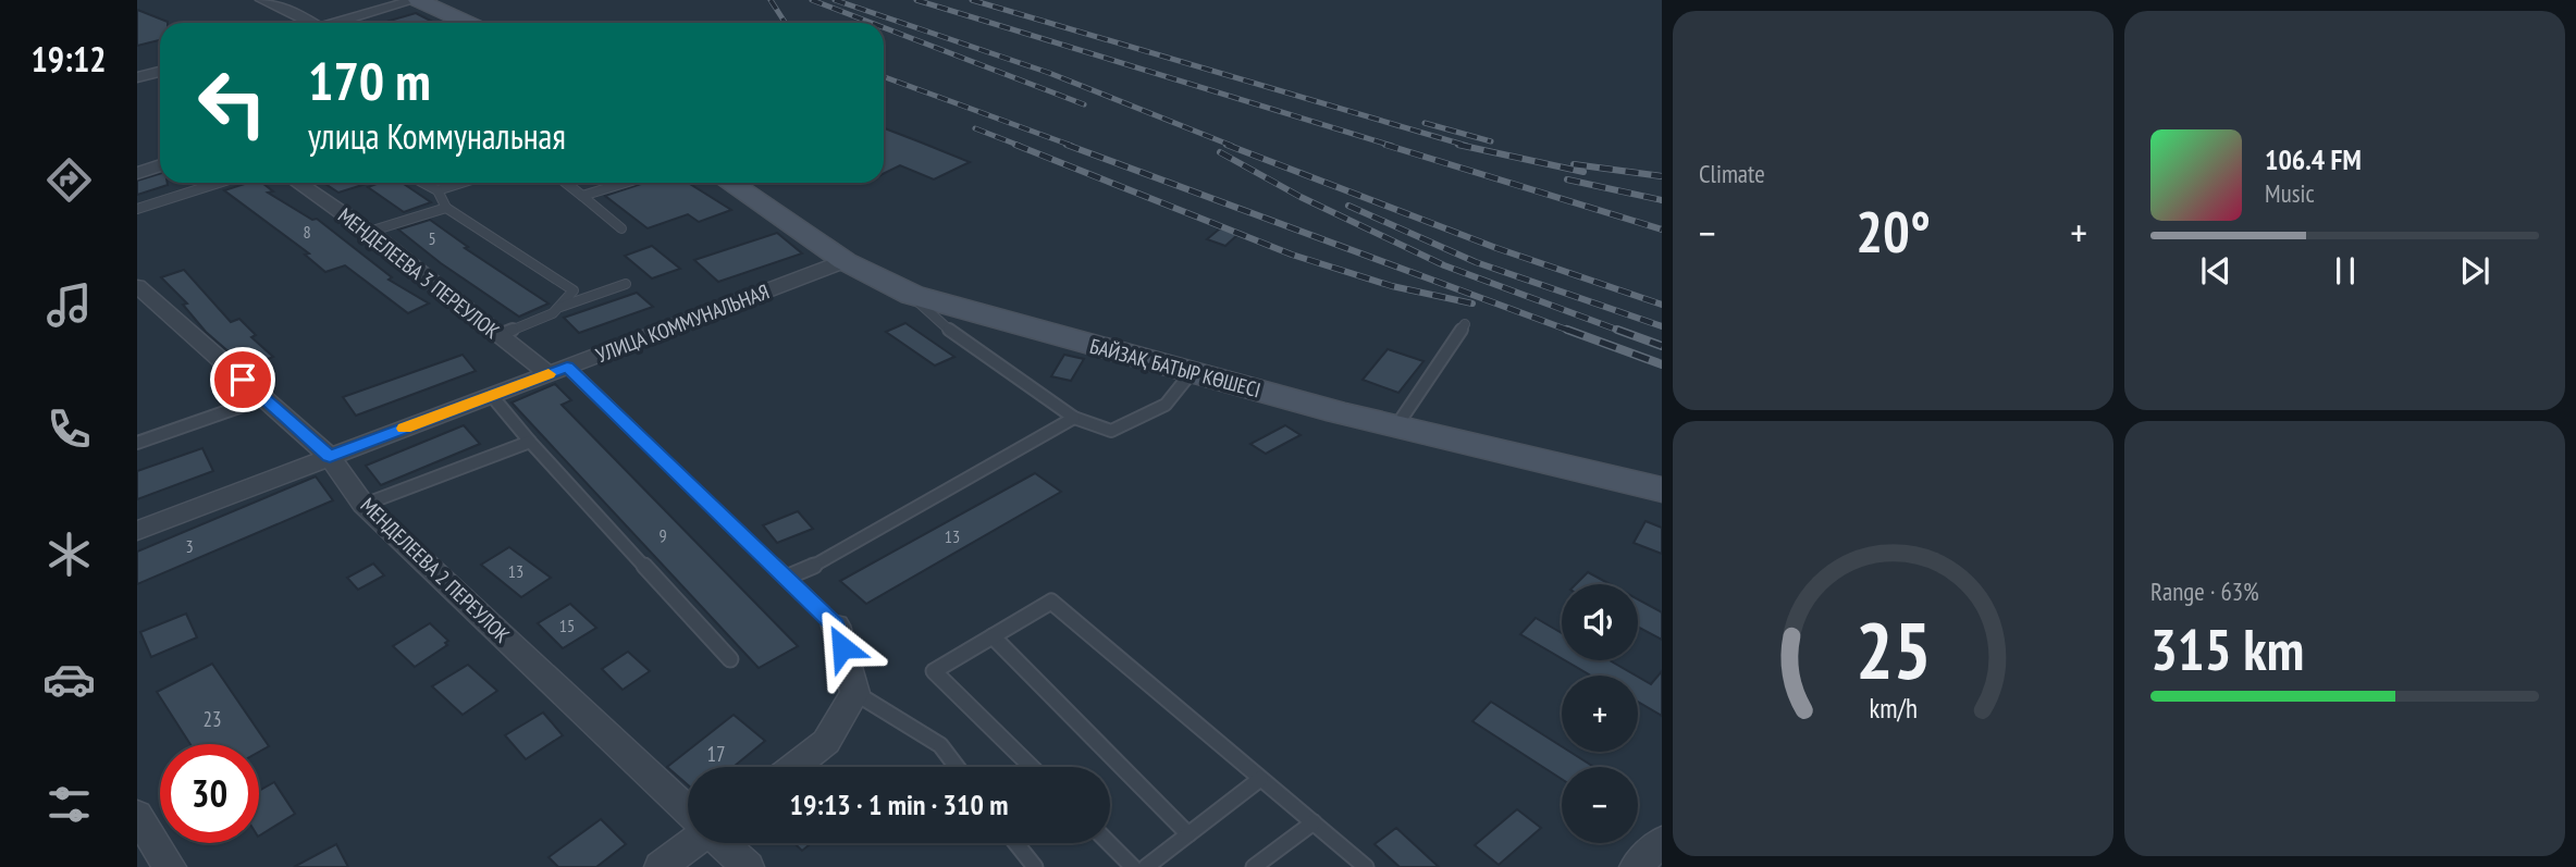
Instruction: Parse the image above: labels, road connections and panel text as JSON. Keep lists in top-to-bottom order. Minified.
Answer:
{"streets":{"main road":["БАЙЗАҚ БАТЫР КӨШЕСІ"],"street":["МЕНДЕЛЕЕВА 3 ПЕРЕУЛОК","УЛИЦА КОММУНАЛЬНАЯ","МЕНДЕЛЕЕВА 2 ПЕРЕУЛОК"]},"crossings":[["МЕНДЕЛЕЕВА 3 ПЕРЕУЛОК","УЛИЦА КОММУНАЛЬНАЯ"],["УЛИЦА КОММУНАЛЬНАЯ","БАЙЗАҚ БАТЫР КӨШЕСІ"],["УЛИЦА КОММУНАЛЬНАЯ","МЕНДЕЛЕЕВА 2 ПЕРЕУЛОК"]],"house_numbers":["8","5","9","13","3","13","15","23","17"],"page":{"tabs":"19:12","tile":["Climate",["Range · 63%","315 km"]],"turn":["170 m","улица Коммунальная"],"song":["106.4 FM","Music"],"heat":["−","20°","+"],"map_buttons":["+","−"],"limit":"30","trip":"19:13 · 1 min · 310 m","gauge":["25","km/h"]}}
